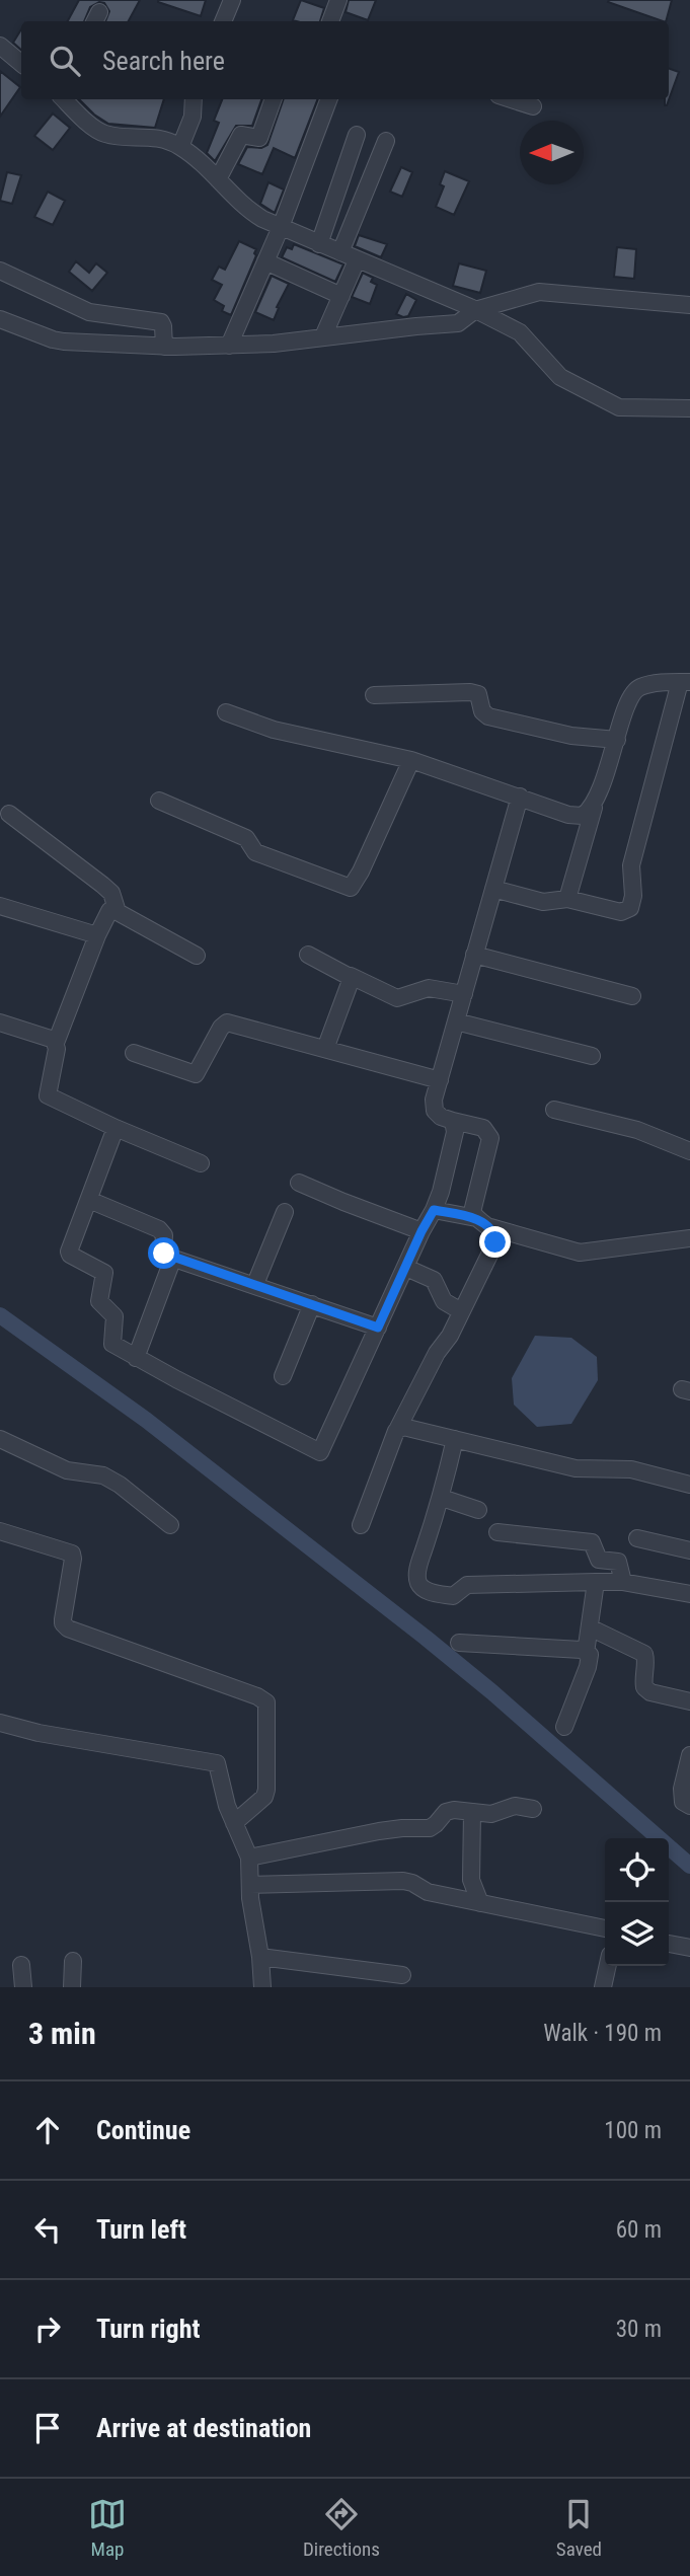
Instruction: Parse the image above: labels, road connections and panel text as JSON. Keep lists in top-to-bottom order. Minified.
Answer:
{"north":"left","page":{"search":"Search here","heading":["3 min","Walk · 190 m"],"list":[["Continue","100 m"],["Turn left","60 m"],["Turn right","30 m"],"Arrive at destination"],"nav":["Map","Directions","Saved"]}}
